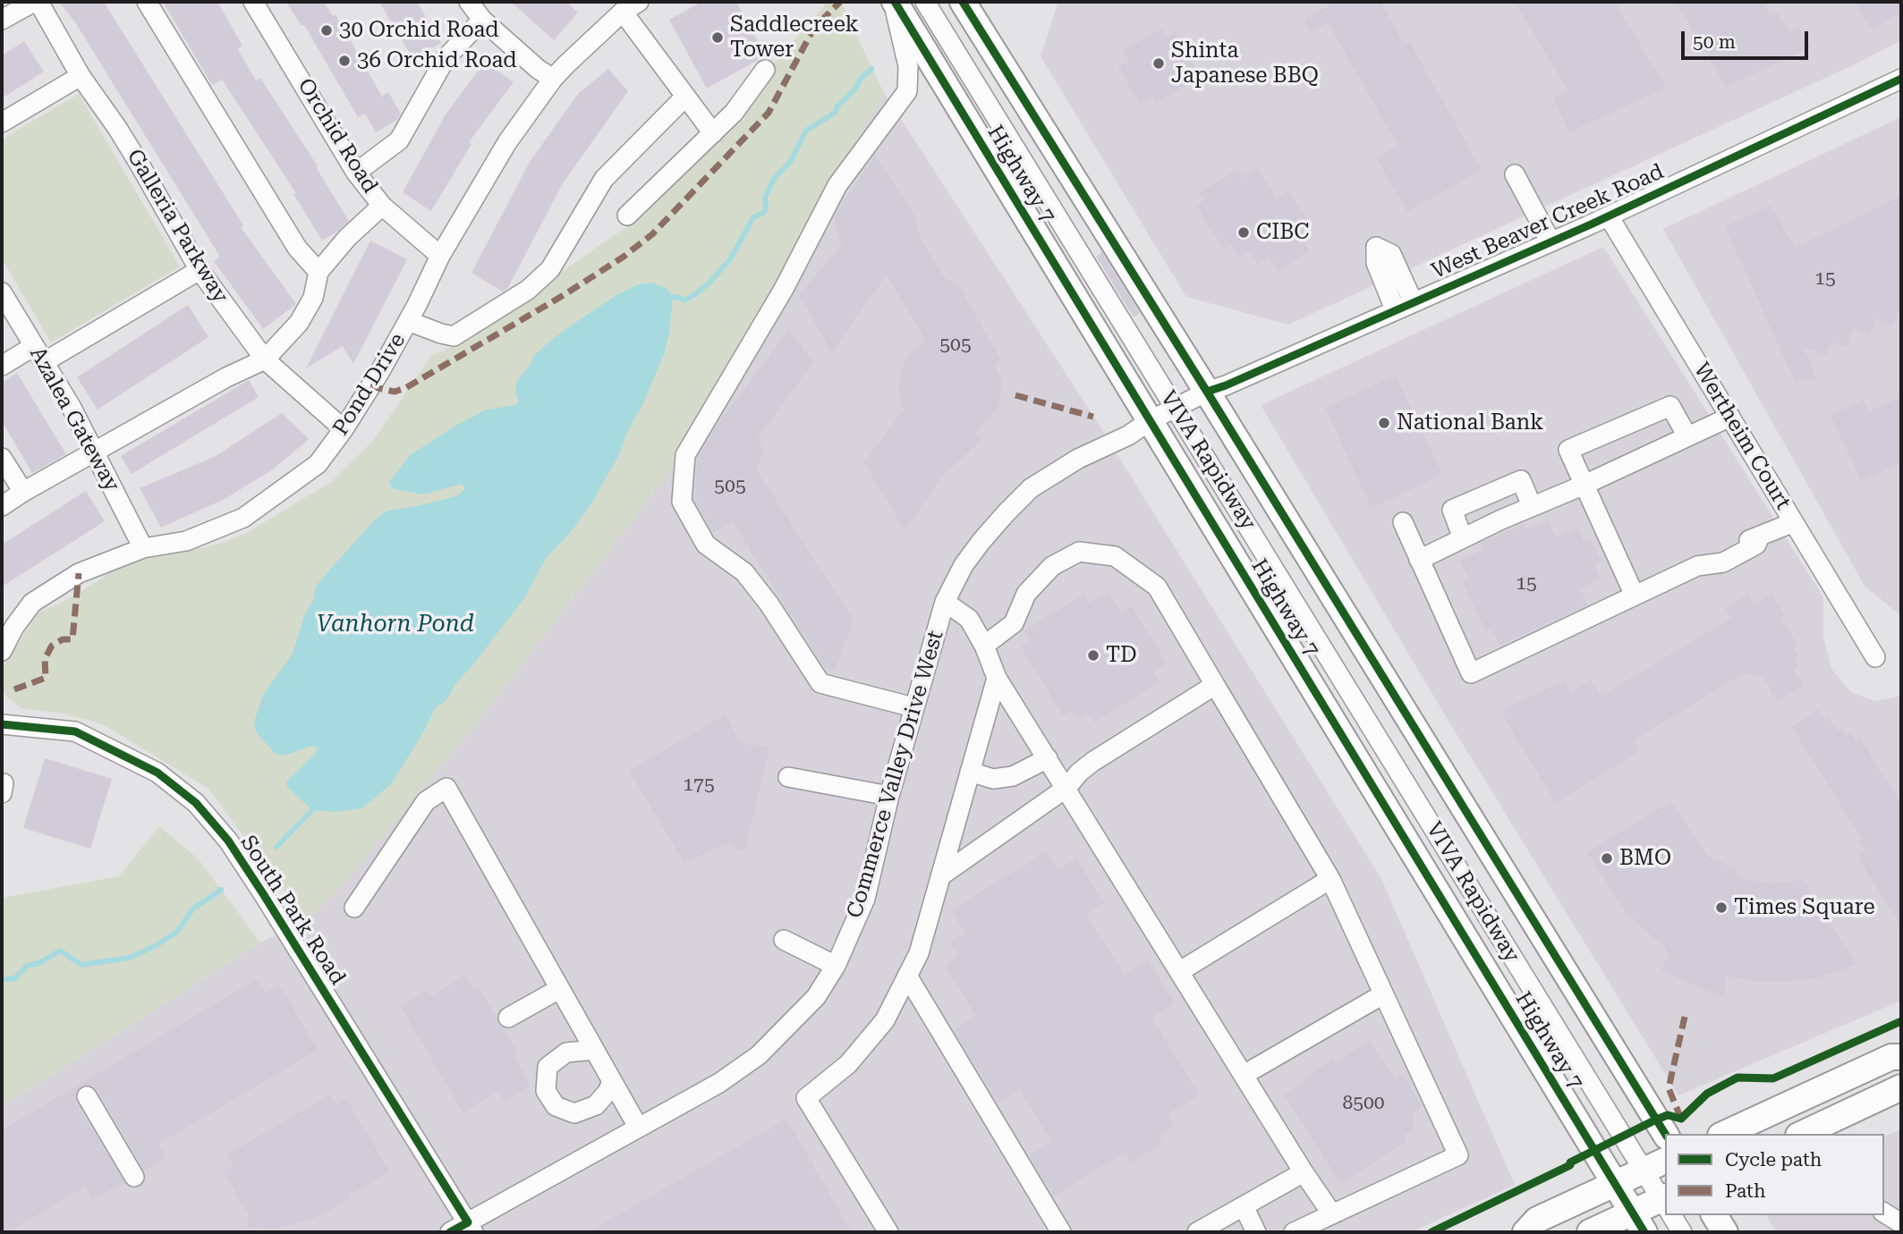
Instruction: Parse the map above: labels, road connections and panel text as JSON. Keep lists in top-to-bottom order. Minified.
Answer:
{"streets":{"main road":["Highway 7"],"street":["Orchid Road","West Beaver Creek Road","Galleria Parkway","Pond Drive","Azalea Gateway","Wertheim Court","VIVA Rapidway","Commerce Valley Drive West","South Park Road"]},"crossings":[["Orchid Road","Pond Drive"],["Highway 7","West Beaver Creek Road"],["Highway 7","Commerce Valley Drive West"],["West Beaver Creek Road","Wertheim Court"],["West Beaver Creek Road","VIVA Rapidway"],["West Beaver Creek Road","Commerce Valley Drive West"],["Galleria Parkway","Pond Drive"],["Pond Drive","Azalea Gateway"],["VIVA Rapidway","Commerce Valley Drive West"],["Commerce Valley Drive West","South Park Road"]],"water":["Vanhorn Pond"],"places":["30 Orchid Road","Saddlecreek Tower","36 Orchid Road","Shinta Japanese BBQ","CIBC","National Bank","TD","BMO","Times Square"],"house_numbers":["15","505","505","15","175","8500"],"legend":["Cycle path","Path"],"scale_bar":"50 m"}
